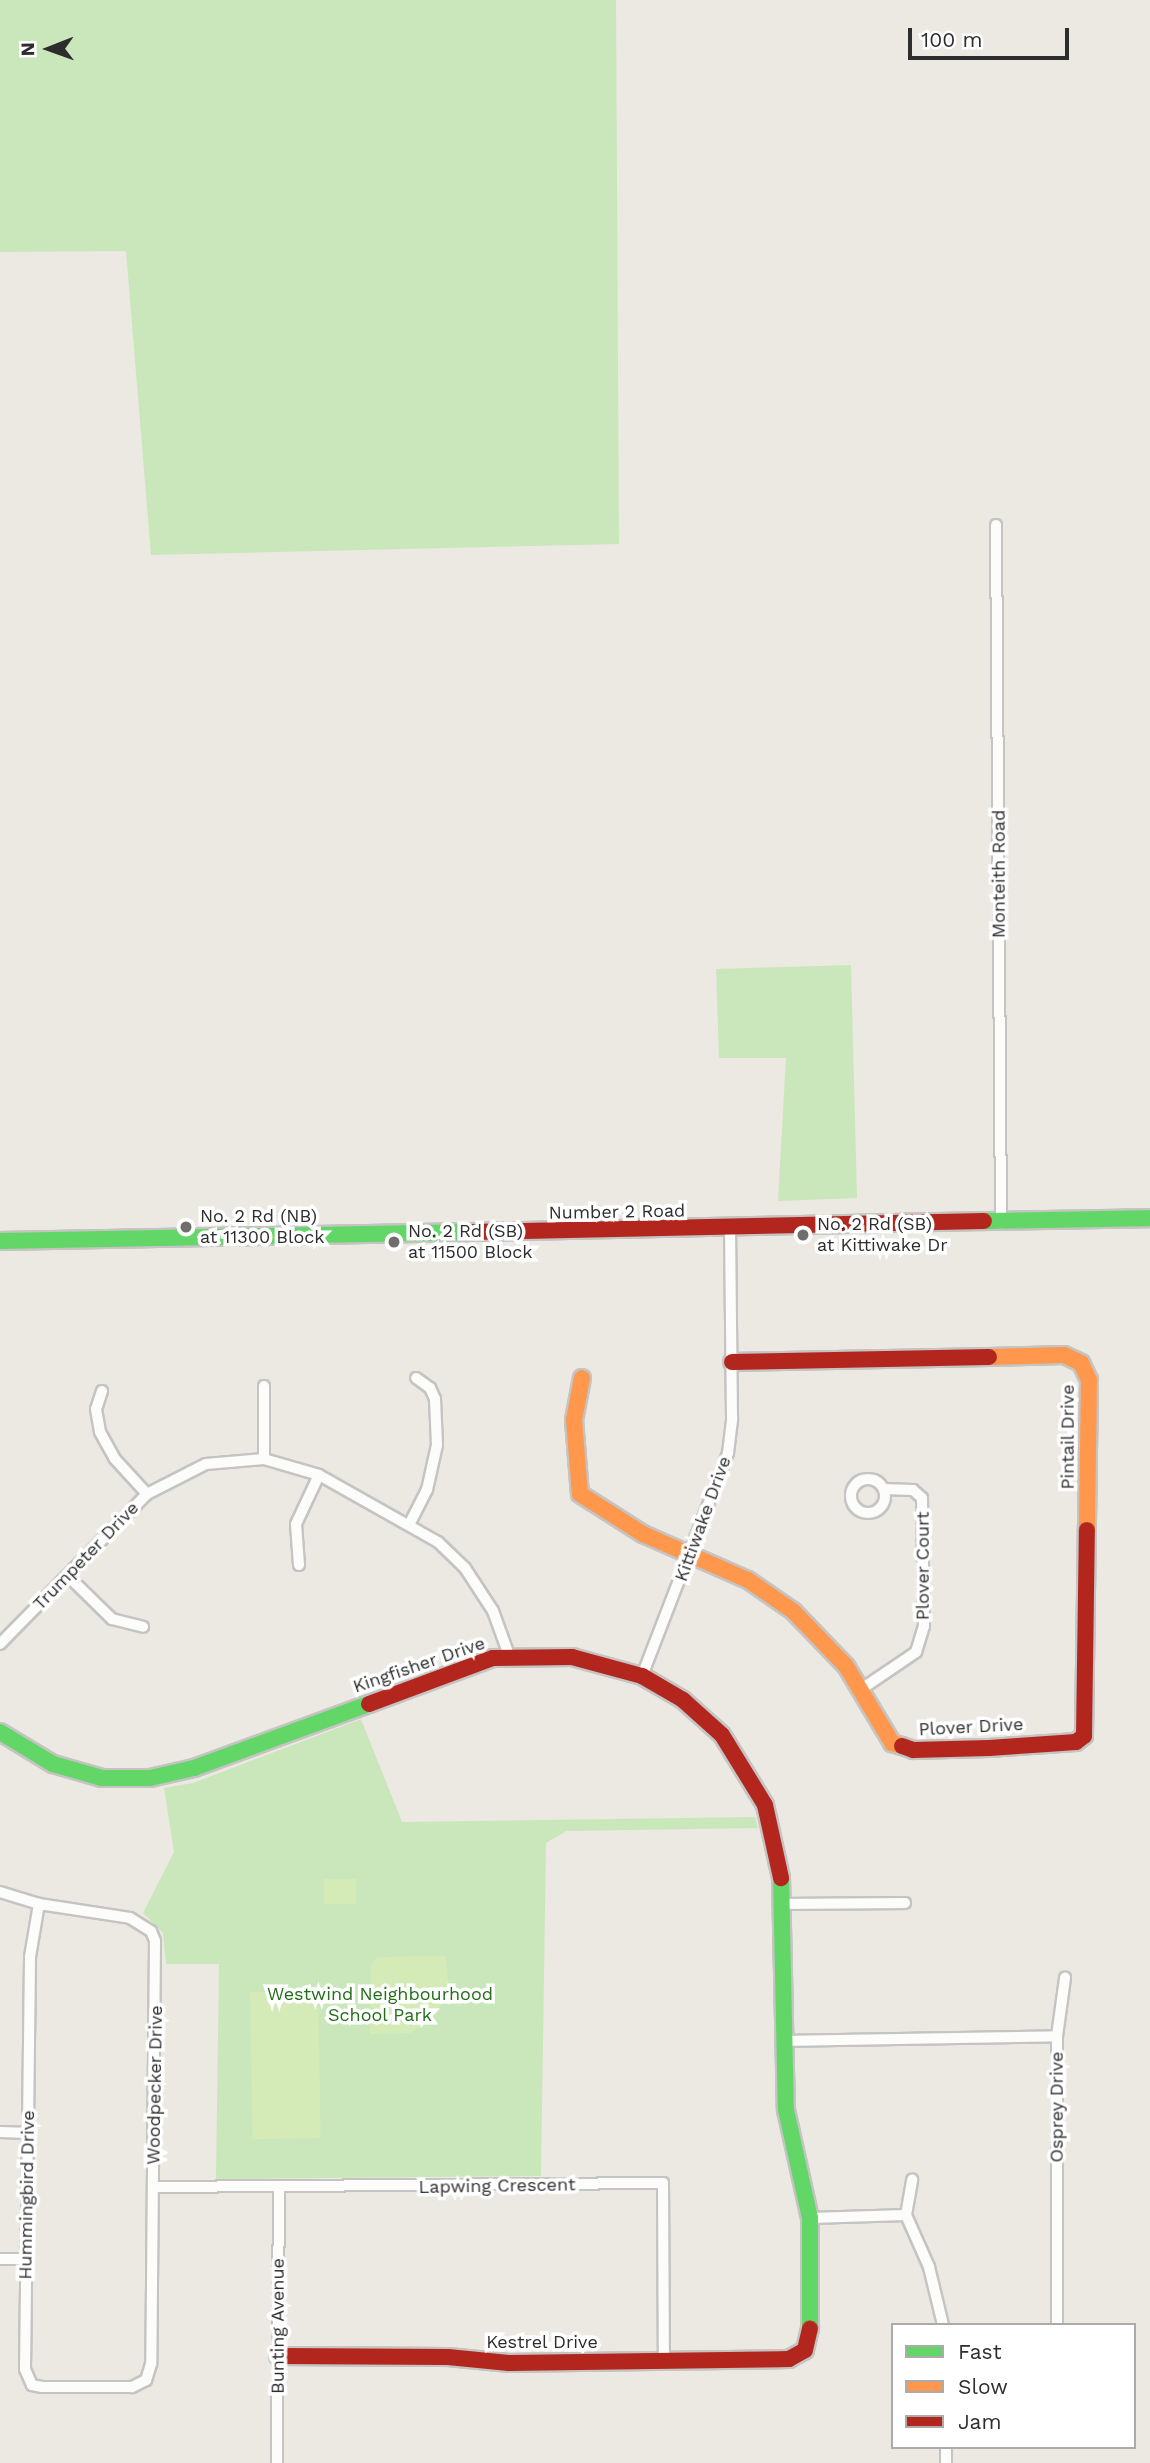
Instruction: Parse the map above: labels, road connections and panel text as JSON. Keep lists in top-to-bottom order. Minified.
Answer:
{"streets":{"street":["Monteith Road","Number 2 Road","Pintail Drive","Kittiwake Drive","Trumpeter Drive","Plover Court","Kingfisher Drive","Plover Drive","Woodpecker Drive","Osprey Drive","Lapwing Crescent","Hummingbird Drive","Bunting Avenue","Kestrel Drive"]},"crossings":[["Monteith Road","Number 2 Road"],["Number 2 Road","Kittiwake Drive"],["Pintail Drive","Kittiwake Drive"],["Pintail Drive","Plover Drive"],["Kittiwake Drive","Kingfisher Drive"],["Kittiwake Drive","Plover Drive"],["Trumpeter Drive","Kingfisher Drive"],["Plover Court","Plover Drive"],["Kingfisher Drive","Osprey Drive"],["Kingfisher Drive","Kestrel Drive"],["Woodpecker Drive","Lapwing Crescent"],["Woodpecker Drive","Hummingbird Drive"],["Lapwing Crescent","Bunting Avenue"],["Lapwing Crescent","Kestrel Drive"],["Bunting Avenue","Kestrel Drive"]],"parks":["Westwind Neighbourhood School Park"],"places":["No. 2 Rd (NB) at 11300 Block","No. 2 Rd (SB) at Kittiwake Dr","No. 2 Rd (SB) at 11500 Block"],"legend":["Fast","Slow","Jam"],"scale_bar":"100 m","north":"left"}
